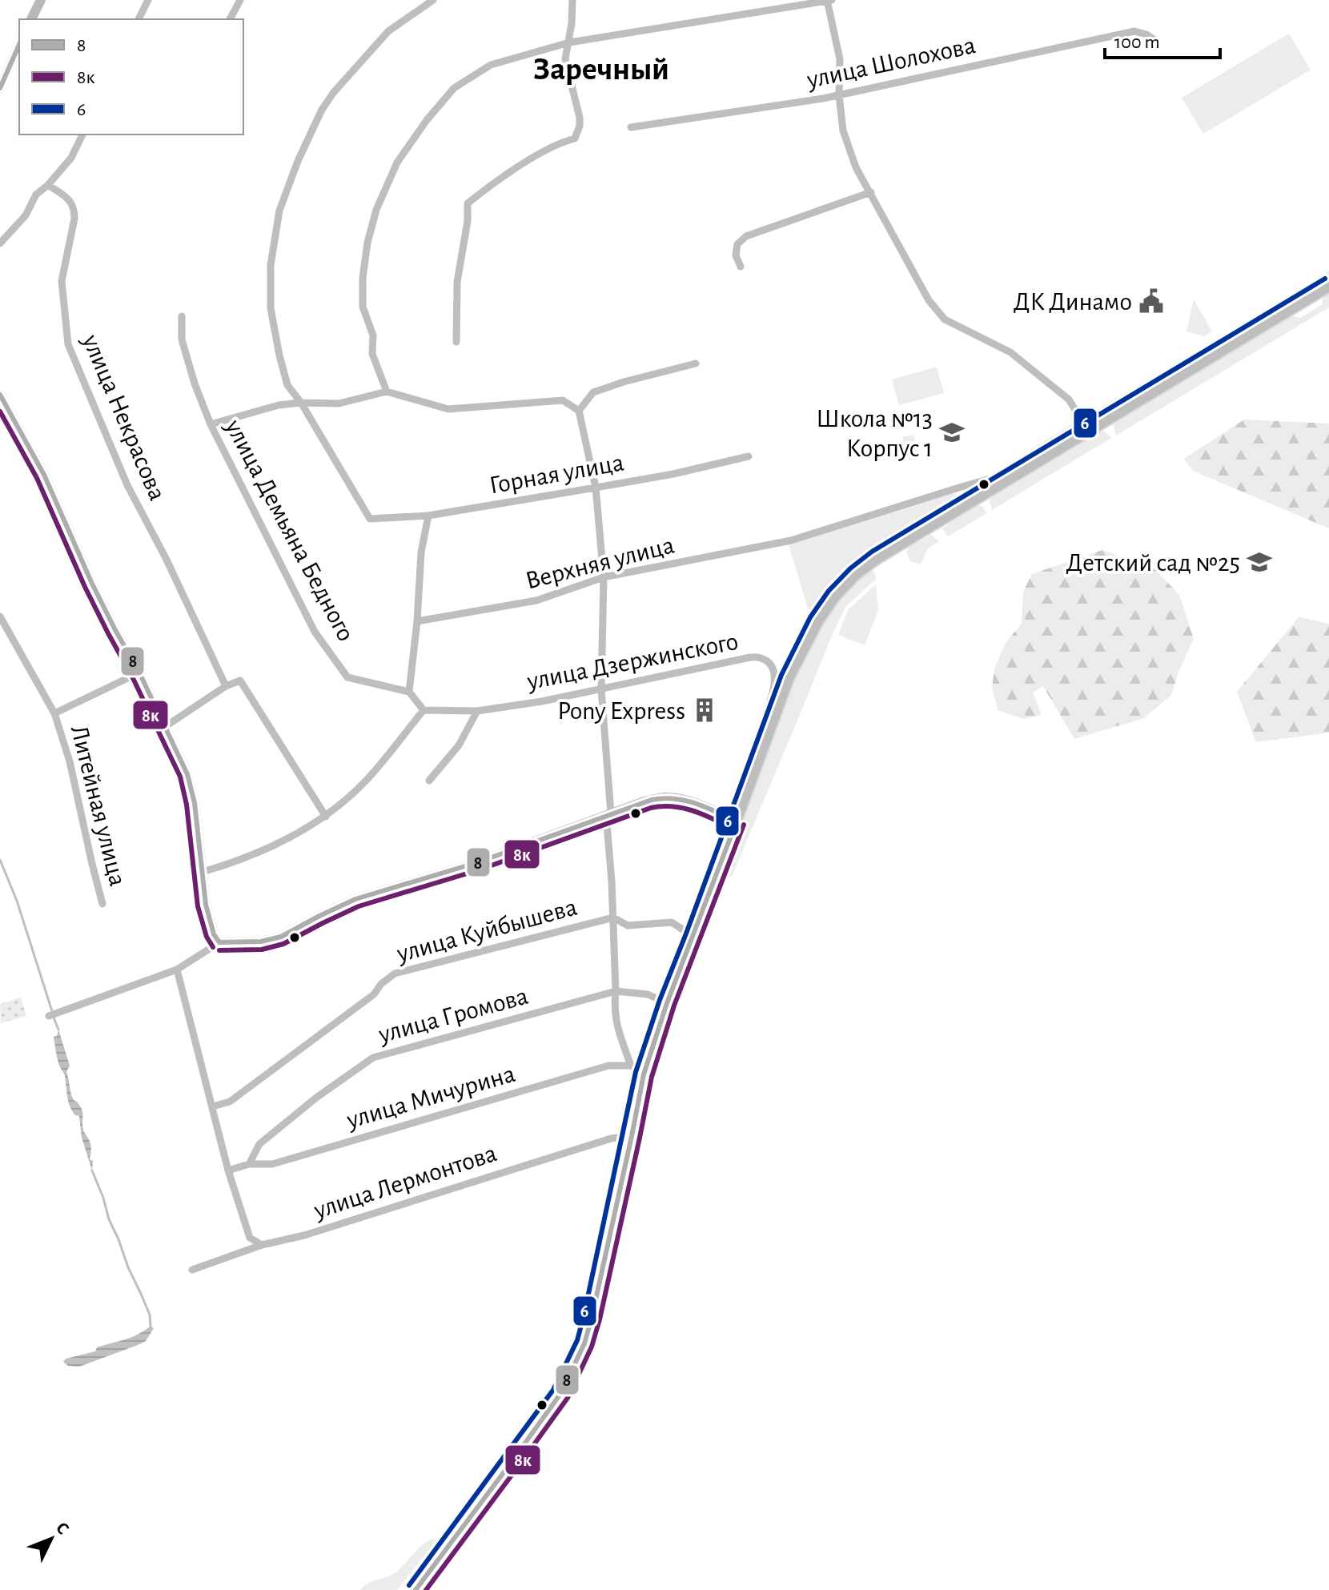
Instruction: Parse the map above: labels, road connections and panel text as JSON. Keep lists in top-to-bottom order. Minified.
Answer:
{"streets":{"street":["улица Шолохова","улица Некрасова","Горная улица","улица Демьяна Бедного","Верхняя улица","улица Дзержинского","Литейная улица","улица Куйбышева","улица Громова","улица Мичурина","улица Лермонтова"]},"crossings":[["улица Громова","улица Мичурина"]],"districts":["Заречный"],"places":{"public building":["ДК Динамо"],"school or university":["Школа №13 Корпус 1","Детский сад №25"],"building":["Pony Express"]},"lines":["transit line 8","transit line 6","transit line 8к"],"legend":["8","8к","6"],"scale_bar":"100 m","north":"top right"}
